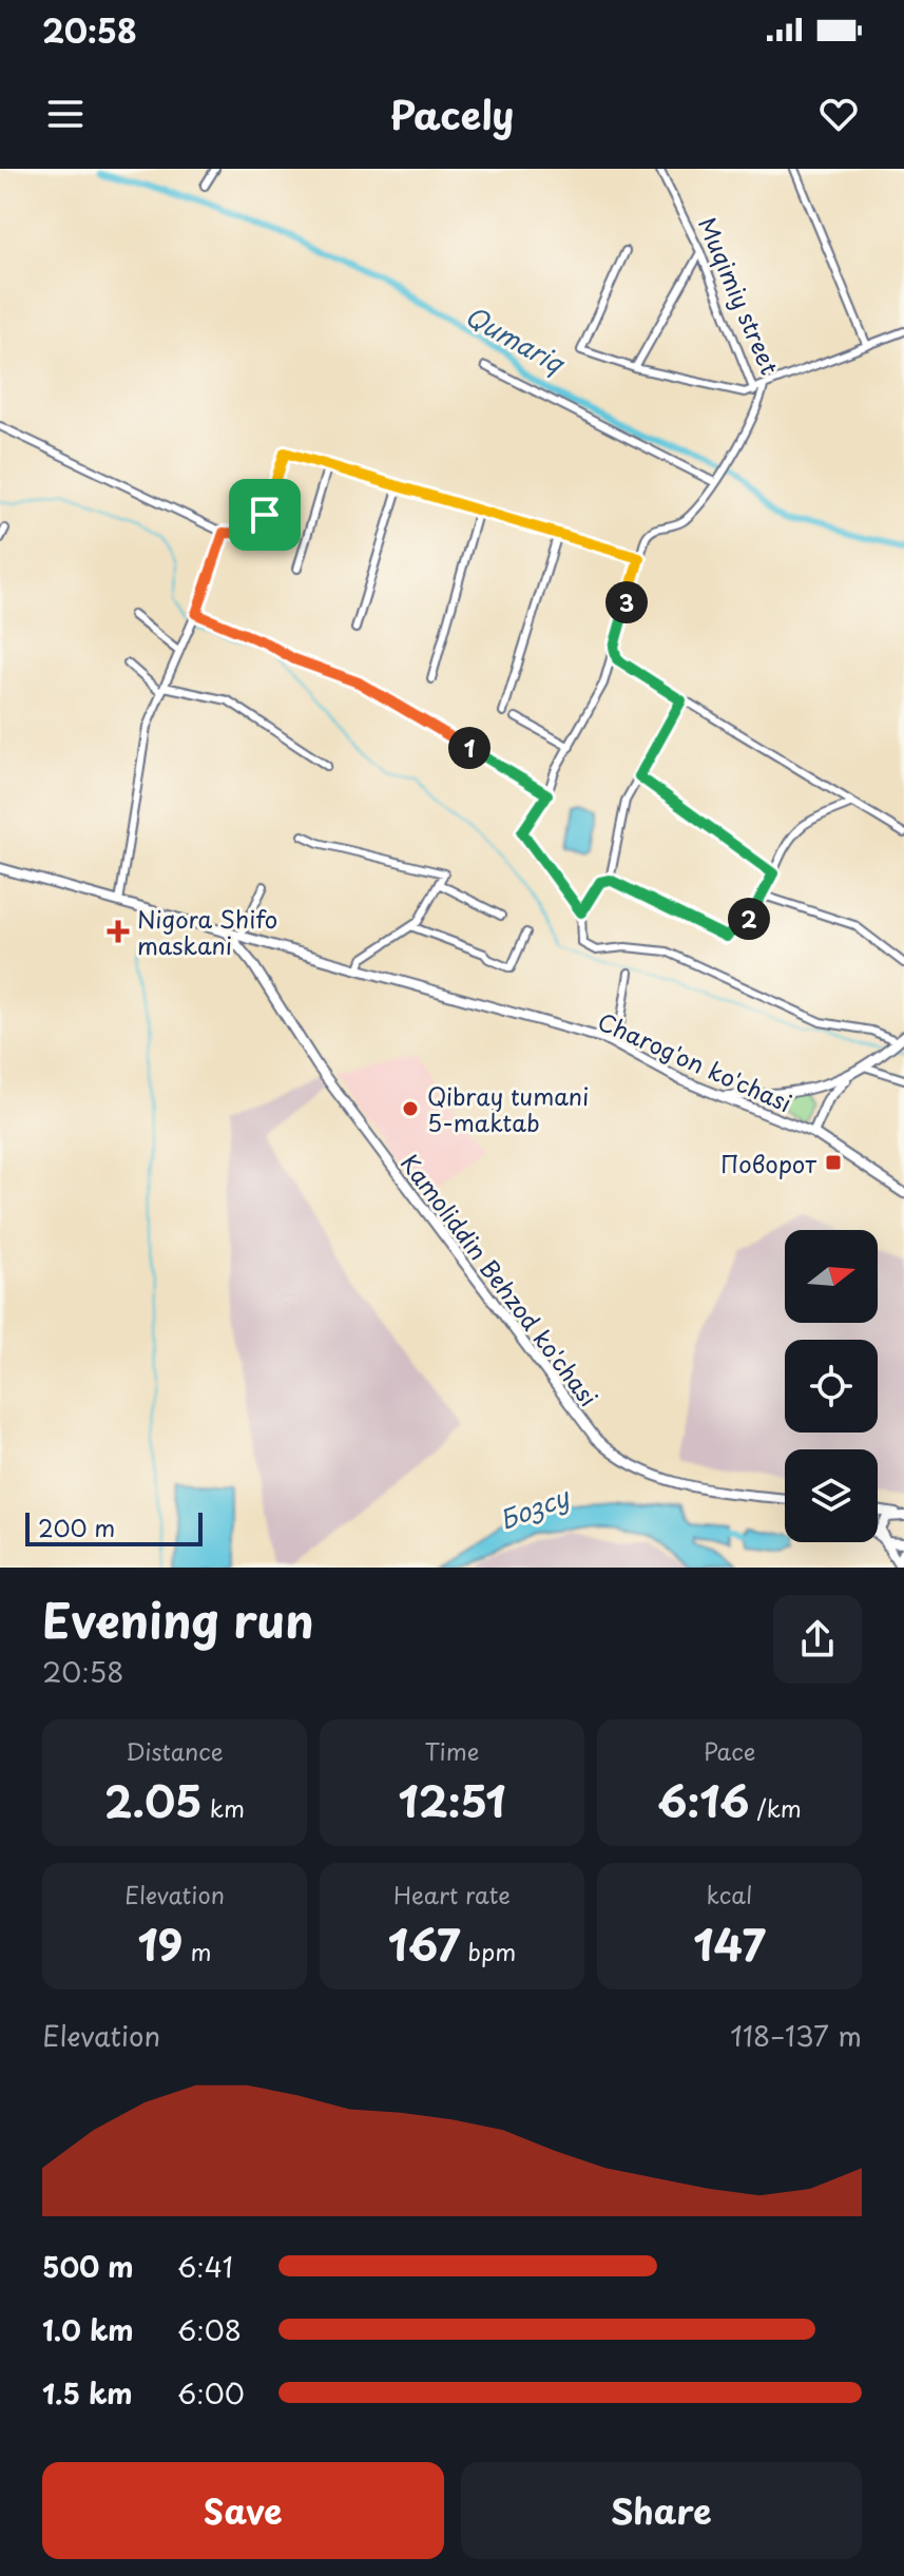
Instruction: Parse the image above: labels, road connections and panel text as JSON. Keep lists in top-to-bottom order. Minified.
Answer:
{"streets":{"main road":["Charog'on ko'chasi","Kamoliddin Behzod ko'chasi"],"street":["Muqimiy street"]},"crossings":[["Charog'on ko'chasi","Kamoliddin Behzod ko'chasi"]],"water":["Qumariq","Бозсу"],"places":{"health":["Nigora Shifo maskani"],"other":["Qibray tumani 5-maktab"],"transit":["Поворот"]},"scale_bar":"200 m","north":"right","page":{"status":"20:58","header":"Pacely","pins":["3","1","2"],"scale":"200 m","heading":["Evening run","20:58"],"stats":[["Distance","2.05 km"],["Time","12:51"],["Pace","6:16 /km"],["Elevation","19 m"],["Heart rate","167 bpm"],["kcal","147"]],"chart":["Elevation","118–137 m"],"list":[{"name":"500 m","note":"6:41"},{"name":"1.0 km","note":"6:08"},{"name":"1.5 km","note":"6:00"}],"buttons":["Save","Share"]}}
